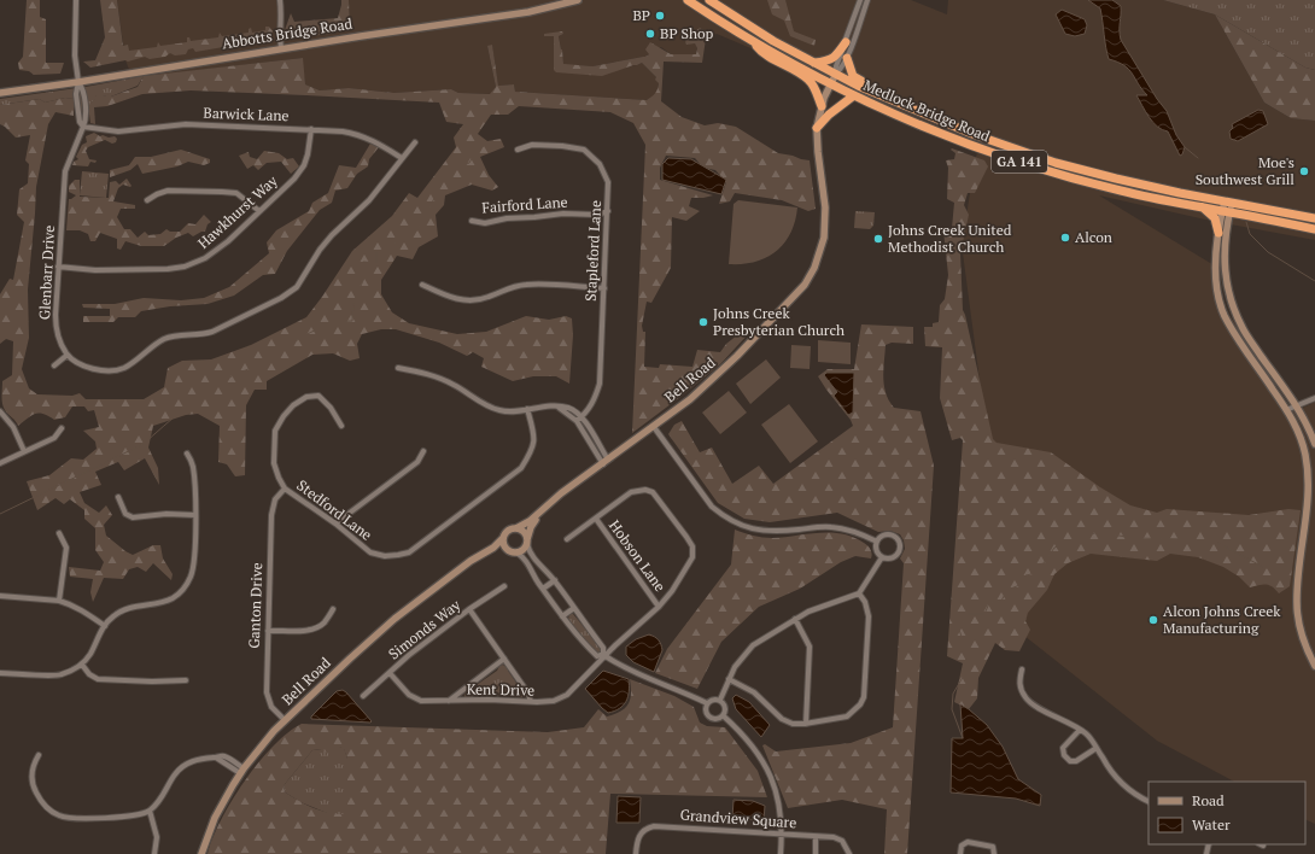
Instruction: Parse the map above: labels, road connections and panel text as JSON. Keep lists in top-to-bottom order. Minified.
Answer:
{"streets":{"highway":["Medlock Bridge Road","GA 141"],"street":["Abbotts Bridge Road","Barwick Lane","Fairford Lane","Hawkhurst Way","Stapleford Lane","Glenbarr Drive","Bell Road","Stedford Lane","Hobson Lane","Ganton Drive","Simonds Way","Kent Drive","Grandview Square"]},"crossings":[["Medlock Bridge Road","Bell Road"],["Barwick Lane","Hawkhurst Way"],["Barwick Lane","Glenbarr Drive"],["Fairford Lane","Stapleford Lane"],["Hawkhurst Way","Glenbarr Drive"],["Bell Road","Ganton Drive"],["Stedford Lane","Ganton Drive"],["Hobson Lane","Kent Drive"],["Simonds Way","Kent Drive"]],"places":["BP","BP Shop","Moe's Southwest Grill","Alcon","Johns Creek United Methodist Church","Johns Creek Presbyterian Church","Alcon Johns Creek Manufacturing"],"legend":["Road","Water"]}
